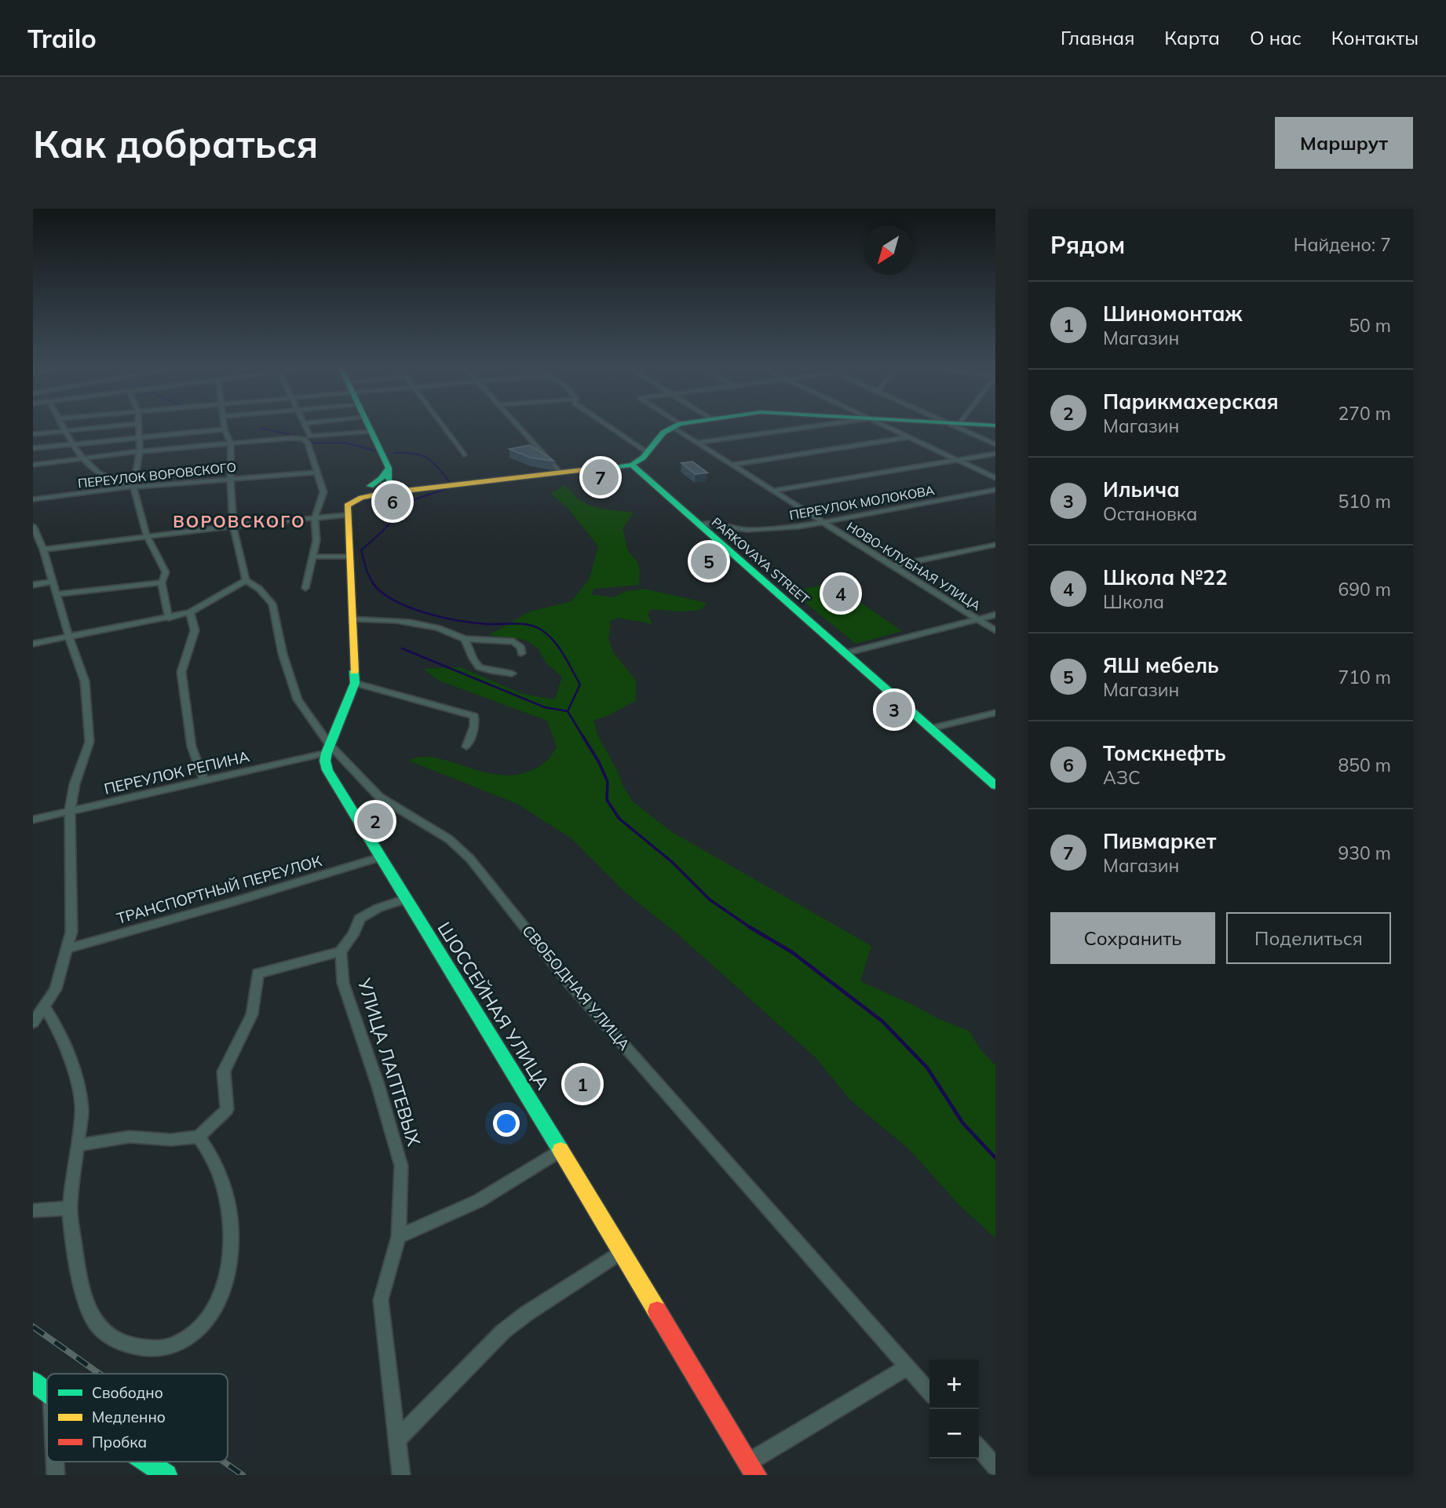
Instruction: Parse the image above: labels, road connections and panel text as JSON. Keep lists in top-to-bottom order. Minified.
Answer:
{"streets":{"main road":["PARKOVAYA STREET","ШОССЕЙНАЯ УЛИЦА"],"street":["ПЕРЕУЛОК ВОРОВСКОГО","ПЕРЕУЛОК МОЛОКОВА","НОВО-КЛУБНАЯ УЛИЦА","ПЕРЕУЛОК РЕПИНА","ТРАНСПОРТНЫЙ ПЕРЕУЛОК","СВОБОДНАЯ УЛИЦА","УЛИЦА ЛАПТЕВЫХ"]},"crossings":[["ПЕРЕУЛОК МОЛОКОВА","PARKOVAYA STREET"],["ПЕРЕУЛОК МОЛОКОВА","НОВО-КЛУБНАЯ УЛИЦА"],["ПЕРЕУЛОК РЕПИНА","СВОБОДНАЯ УЛИЦА"],["ПЕРЕУЛОК РЕПИНА","ШОССЕЙНАЯ УЛИЦА"],["ТРАНСПОРТНЫЙ ПЕРЕУЛОК","ШОССЕЙНАЯ УЛИЦА"],["СВОБОДНАЯ УЛИЦА","ШОССЕЙНАЯ УЛИЦА"]],"districts":["ВОРОВСКОГО"],"legend":["Свободно","Медленно","Пробка"],"north":"bottom left","page":{"header":"Trailo","nav":["Главная","Карта","О нас","Контакты"],"buttons":["Маршрут",["Сохранить","Поделиться"]],"title":"Как добраться","heading":["Рядом","Найдено: 7"],"list":[{"mark":"1","name":"Шиномонтаж","note":"Магазин","value":"50 m"},{"mark":"2","name":"Парикмахерская","note":"Магазин","value":"270 m"},{"mark":"3","name":"Ильича","note":"Остановка","value":"510 m"},{"mark":"4","name":"Школа №22","note":"Школа","value":"690 m"},{"mark":"5","name":"ЯШ мебель","note":"Магазин","value":"710 m"},{"mark":"6","name":"Томскнефть","note":"АЗС","value":"850 m"},{"mark":"7","name":"Пивмаркет","note":"Магазин","value":"930 m"}],"pins":["7","6","5","4","3","2","1"],"map_buttons":["+","−"]}}
